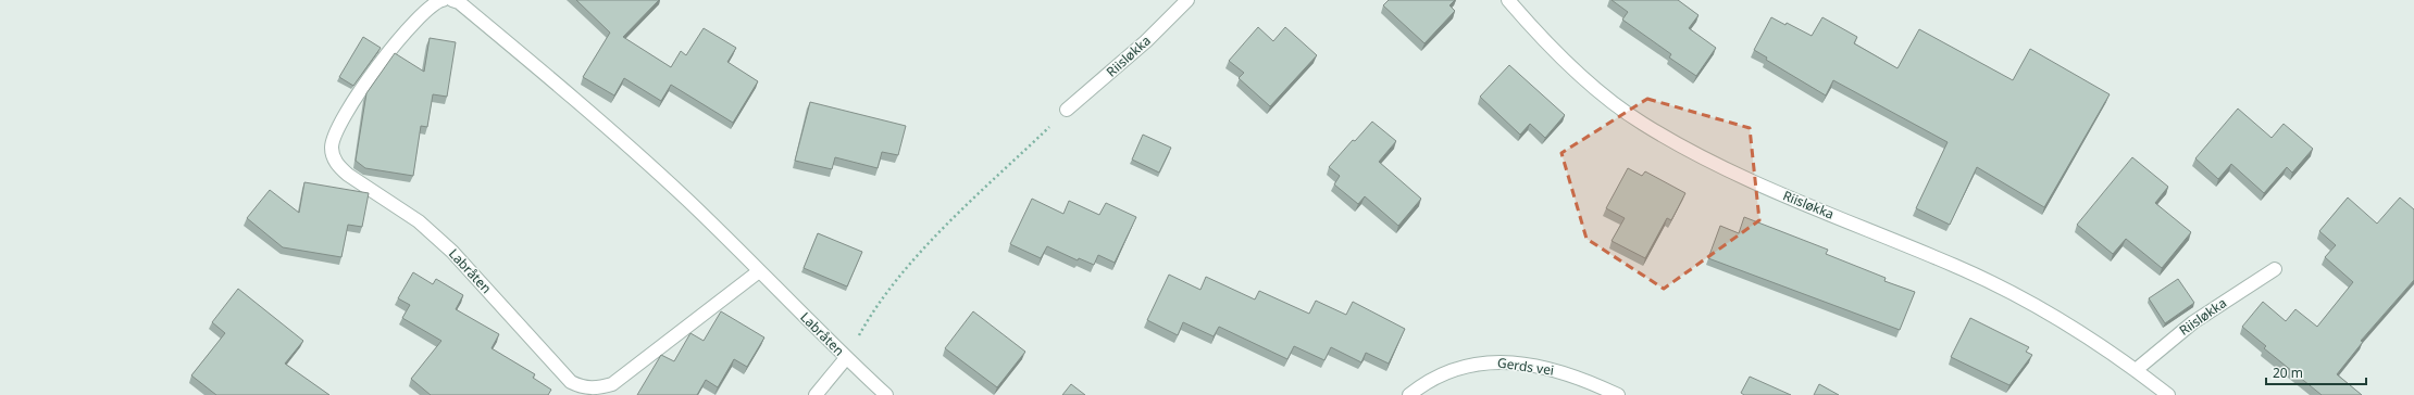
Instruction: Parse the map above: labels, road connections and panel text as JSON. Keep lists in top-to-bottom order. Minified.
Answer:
{"streets":{"street":["Riisløkka","Labråten","Gerds vei"]},"scale_bar":"20 m"}
